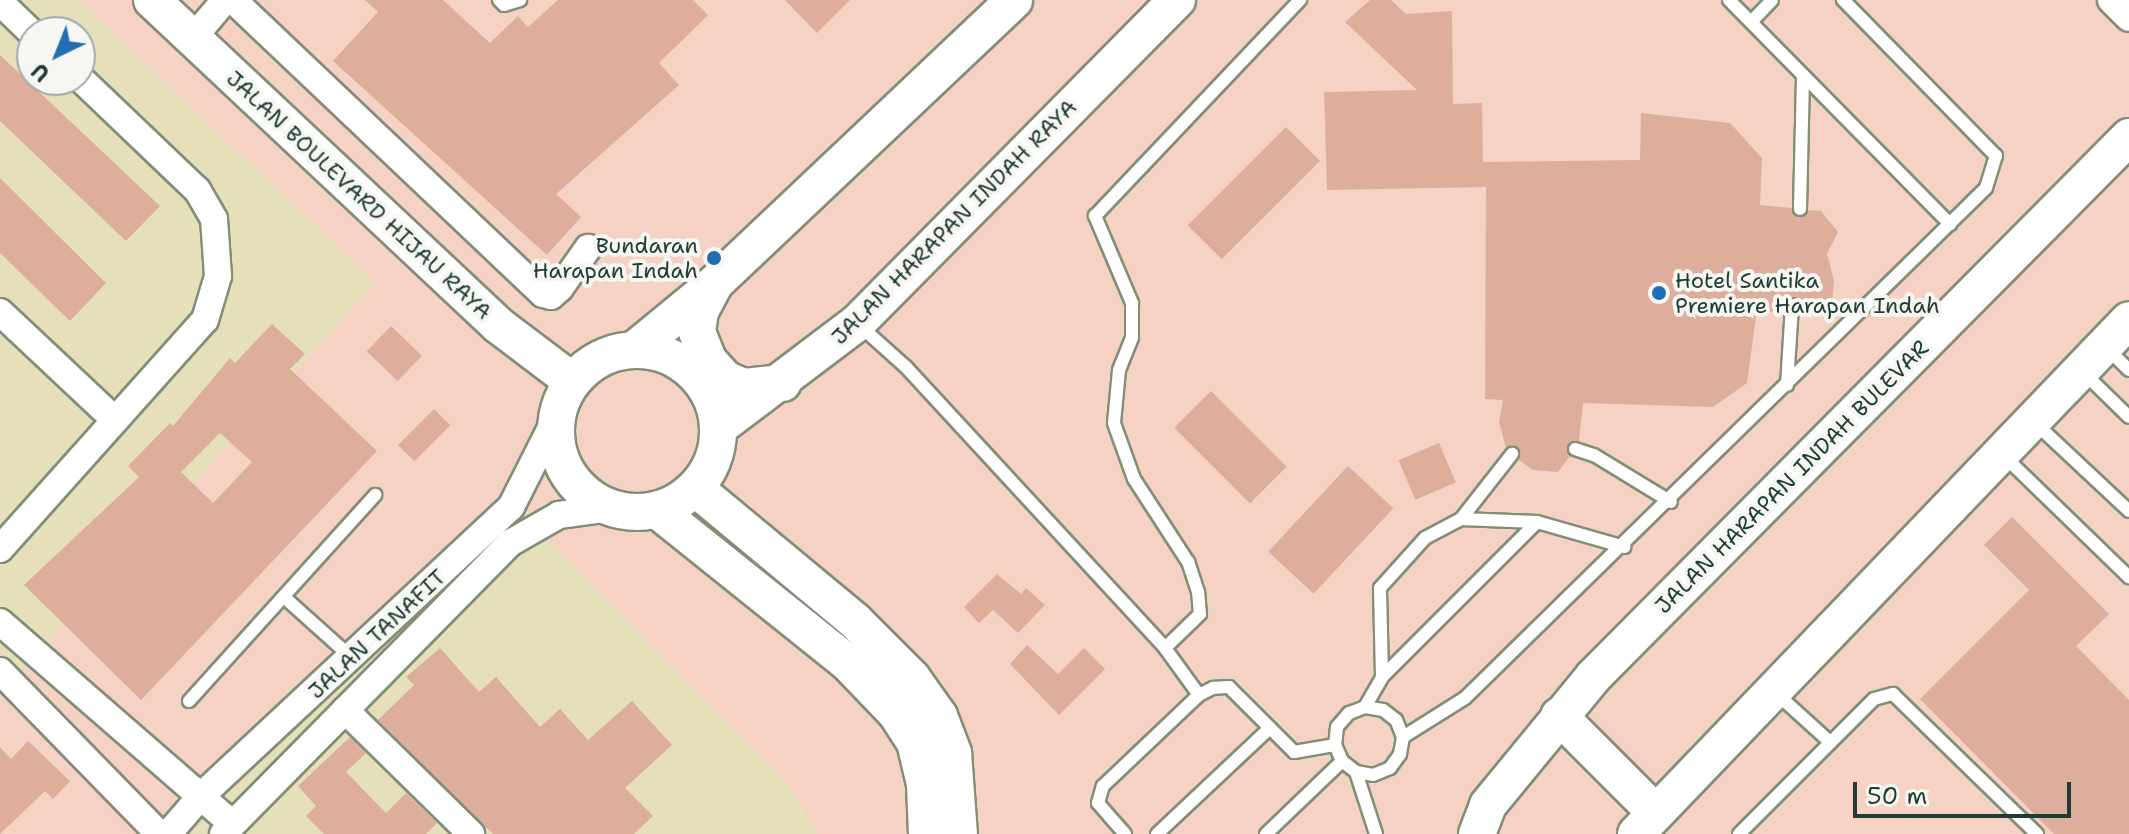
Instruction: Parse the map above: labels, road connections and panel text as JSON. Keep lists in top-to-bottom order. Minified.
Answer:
{"streets":{"street":["JALAN BOULEVARD HIJAU RAYA","JALAN HARAPAN INDAH RAYA","JALAN HARAPAN INDAH BULEVAR","JALAN TANAFIT"]},"crossings":[["JALAN BOULEVARD HIJAU RAYA","JALAN HARAPAN INDAH RAYA"],["JALAN BOULEVARD HIJAU RAYA","JALAN TANAFIT"],["JALAN HARAPAN INDAH RAYA","JALAN TANAFIT"]],"places":["Bundaran Harapan Indah","Hotel Santika Premiere Harapan Indah"],"scale_bar":"50 m","north":"bottom left"}
